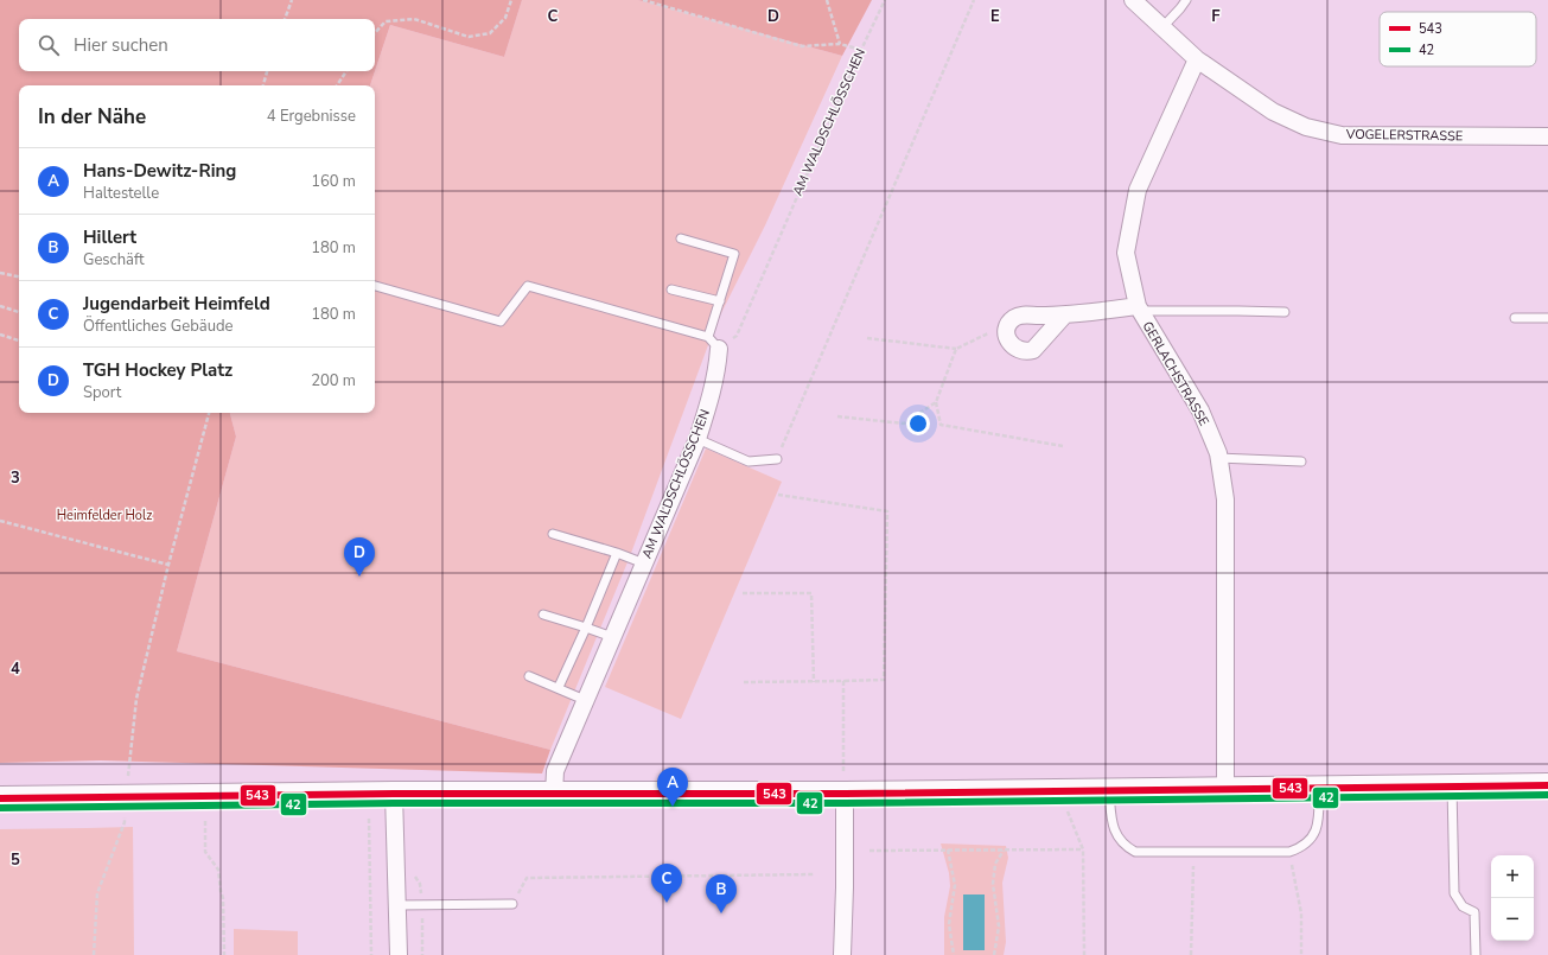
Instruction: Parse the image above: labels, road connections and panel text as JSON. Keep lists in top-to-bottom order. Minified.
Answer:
{"streets":{"street":["AM WALDSCHLÖSSCHEN","VOGELERSTRASSE","GERLACHSTRASSE"]},"crossings":[["VOGELERSTRASSE","GERLACHSTRASSE"]],"parks":["Heimfelder Holz"],"lines":["transit line 543","transit line 42"],"legend":["543","42"],"page":{"search":"Hier suchen","heading":["In der Nähe","4 Ergebnisse"],"list":[{"mark":"A","name":"Hans-Dewitz-Ring","note":"Haltestelle","value":"160 m"},{"mark":"B","name":"Hillert","note":"Geschäft","value":"180 m"},{"mark":"C","name":"Jugendarbeit Heimfeld","note":"Öffentliches Gebäude","value":"180 m"},{"mark":"D","name":"TGH Hockey Platz","note":"Sport","value":"200 m"}],"pins":["D","A","C","B"],"map_buttons":["+","−"]},"grid":{"columns":["C","D","E","F"],"rows":["3","4","5"]}}
